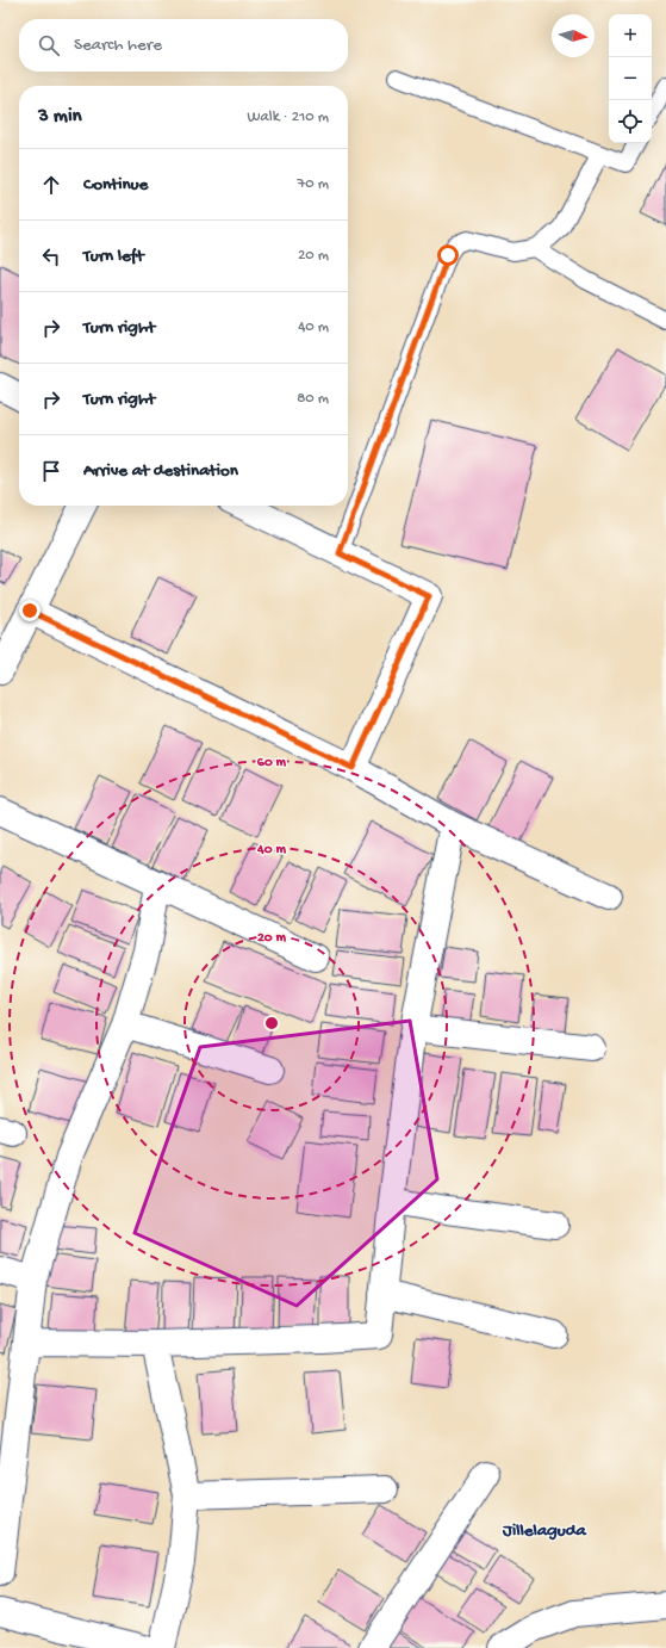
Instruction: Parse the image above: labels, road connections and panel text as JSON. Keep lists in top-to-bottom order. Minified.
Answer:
{"districts":["Jillelaguda"],"north":"right","page":{"map_buttons":["+","−"],"search":"Search here","heading":["3 min","Walk · 210 m"],"list":[["Continue","70 m"],["Turn left","20 m"],["Turn right","40 m"],["Turn right","80 m"],"Arrive at destination"]},"rings":["60 m","40 m","20 m"]}
